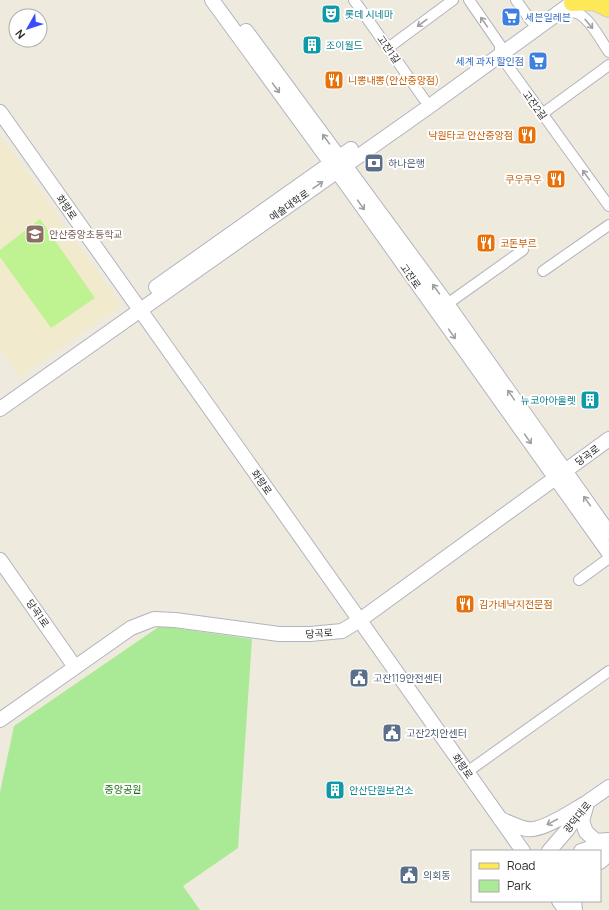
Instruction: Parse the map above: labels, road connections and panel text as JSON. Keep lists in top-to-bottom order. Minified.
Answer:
{"streets":{"street":["고잔1길","고잔2길","예술대학로","화랑로","고잔로","당곡로","당곡1로","광덕대로"]},"crossings":[["고잔1길","예술대학로"],["고잔2길","예술대학로"],["예술대학로","화랑로"],["예술대학로","고잔로"],["화랑로","당곡로"],["고잔로","당곡로"],["당곡로","당곡1로"]],"one_way":["고잔2길"],"parks":["중앙공원"],"places":{"theatre":["롯데 시네마"],"supermarket":["세븐일레븐","세계 과자 할인점"],"building":["조이월드","뉴코아아울렛","안산단원보건소"],"restaurant":["니뽕내뽕(안산중앙점)","낙원타코 안산중앙점","쿠우쿠우","코돈부르","김가네낙지전문점"],"bank":["하나은행"],"school or university":["안산중앙초등학교"],"public building":["고잔119안전센터","고잔2치안센터","의회동"]},"legend":["Road","Park"],"north":"bottom left"}
